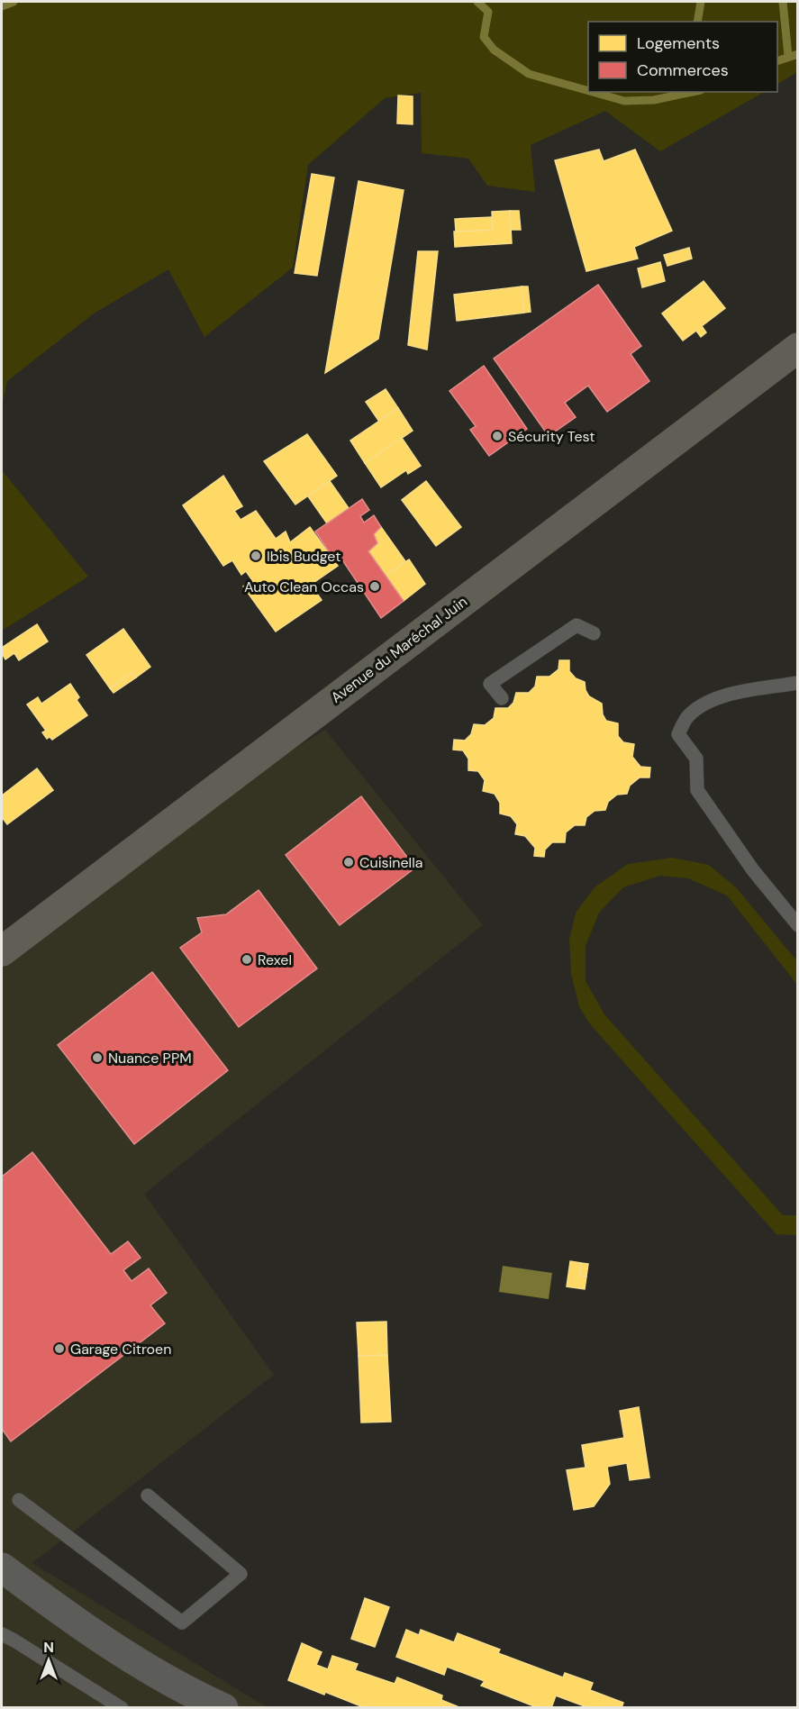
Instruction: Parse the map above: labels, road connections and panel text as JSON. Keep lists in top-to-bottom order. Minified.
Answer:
{"streets":{"main road":["Avenue du Maréchal Juin"]},"places":["Sécurity Test","Ibis Budget","Auto Clean Occas","Cuisinella","Rexel","Nuance PPM","Garage Citroen"],"legend":["Logements","Commerces"],"north":"top"}
